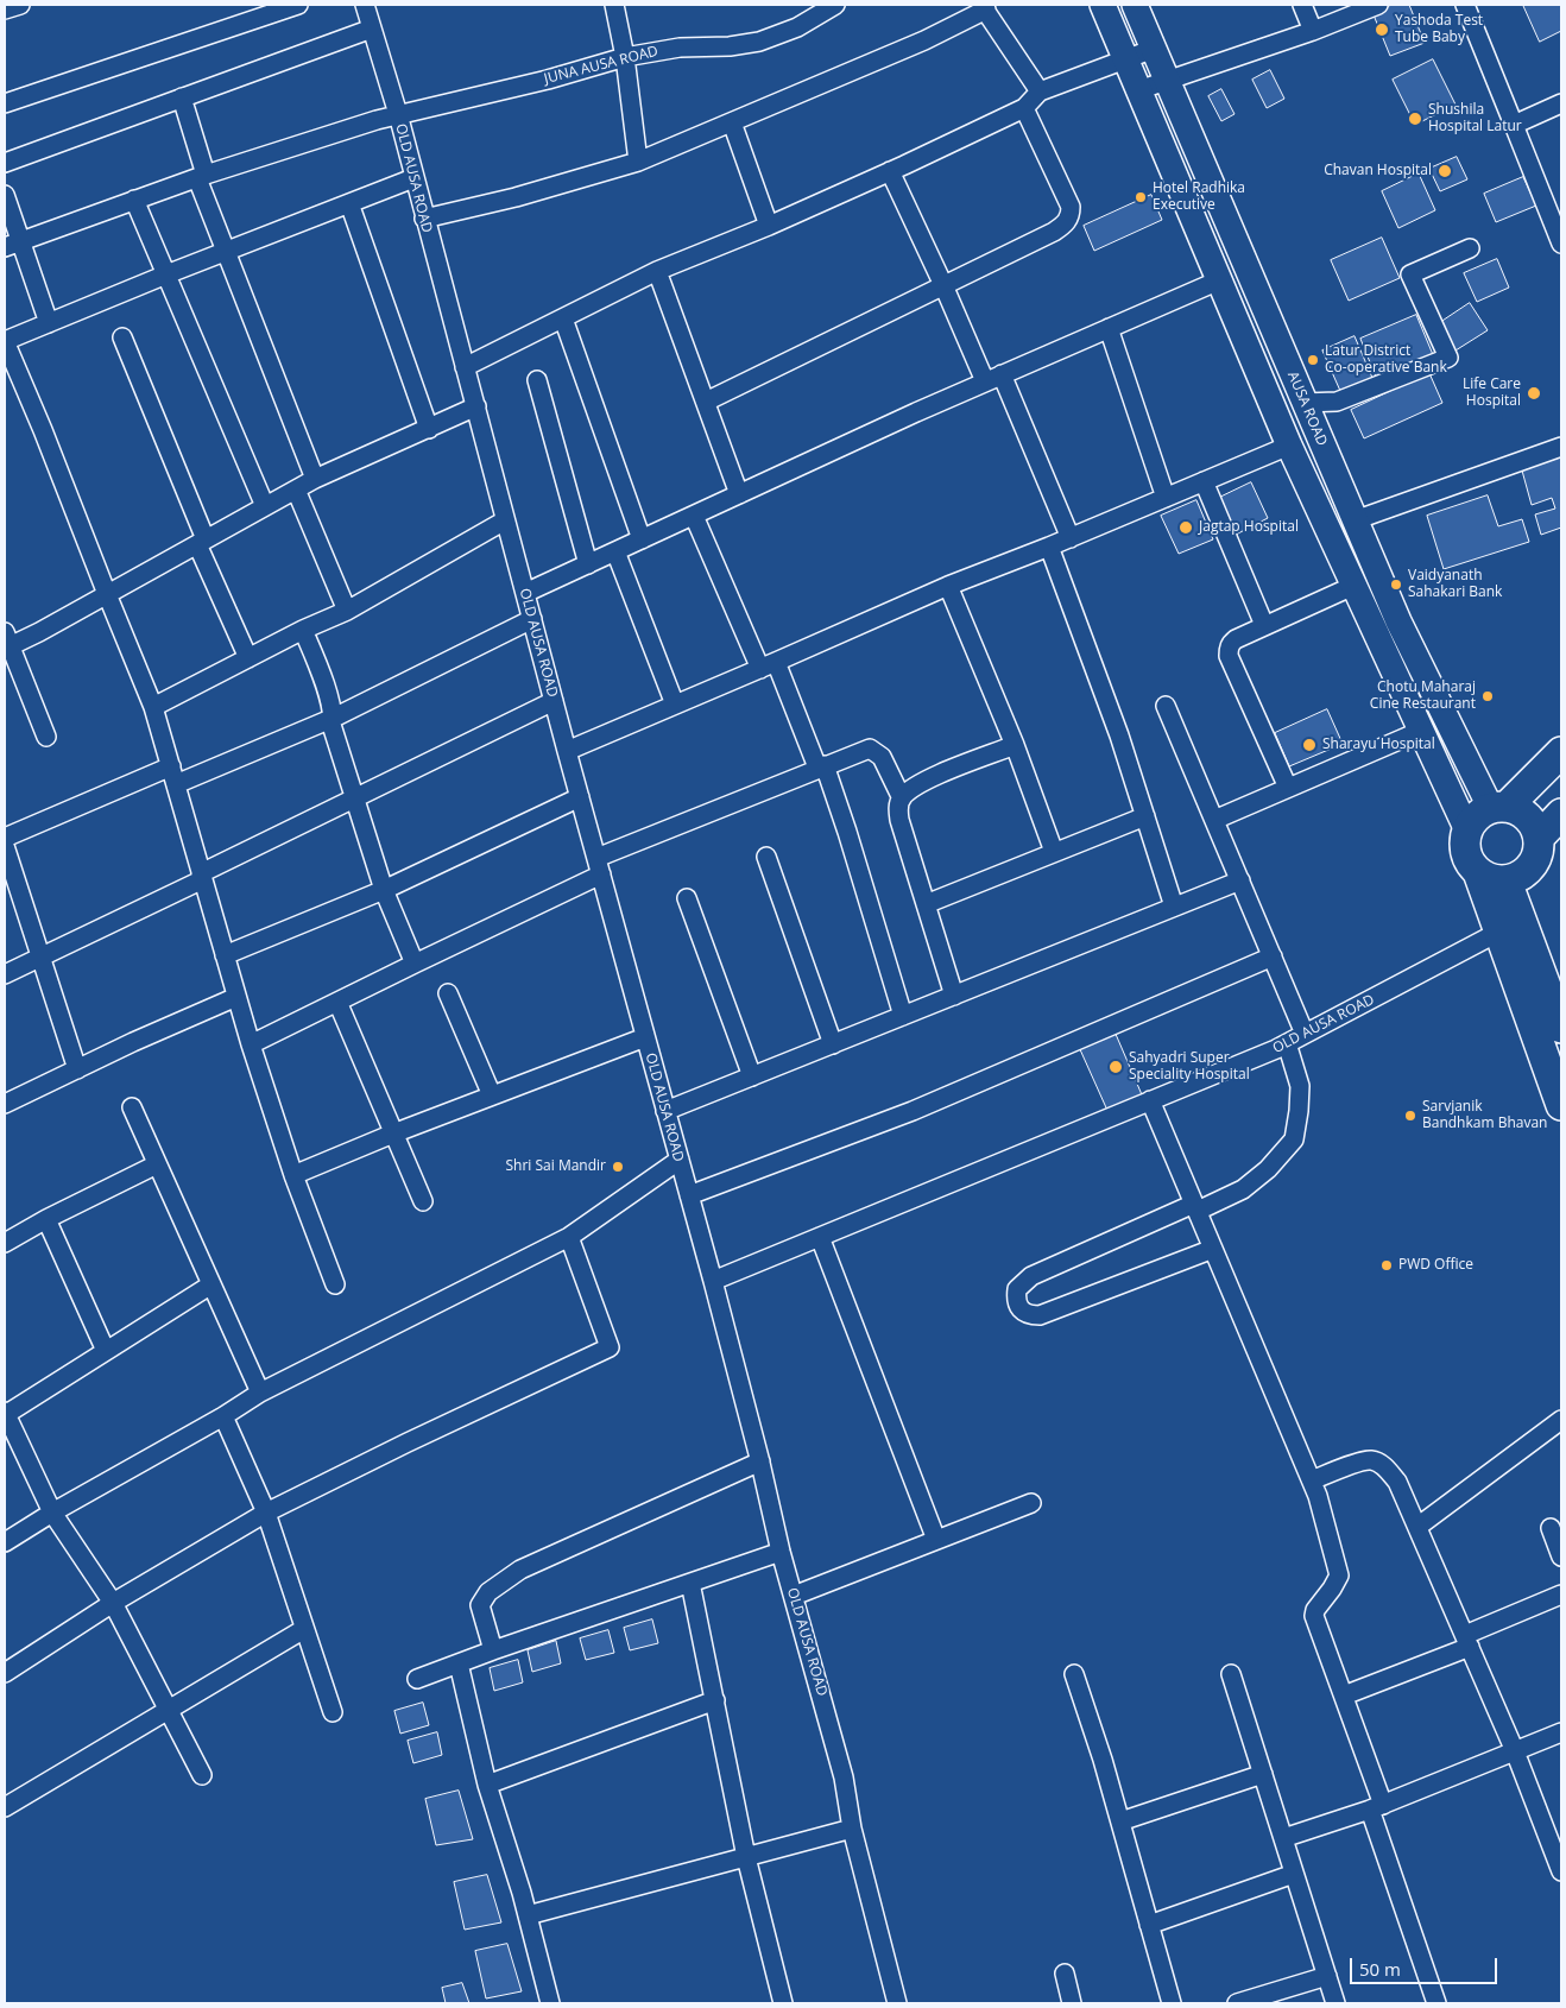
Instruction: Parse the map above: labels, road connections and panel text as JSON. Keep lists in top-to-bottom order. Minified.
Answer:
{"streets":{"main road":["AUSA ROAD"],"street":["JUNA AUSA ROAD","OLD AUSA ROAD"]},"crossings":[["JUNA AUSA ROAD","OLD AUSA ROAD"]],"places":["Yashoda Test Tube Baby","Shushila Hospital Latur","Chavan Hospital","Hotel Radhika Executive","Latur District Co-operative Bank","Life Care Hospital","Jagtap Hospital","Vaidyanath Sahakari Bank","Chotu Maharaj Cine Restaurant","Sharayu Hospital","Sahyadri Super Speciality Hospital","Sarvjanik Bandhkam Bhavan","Shri Sai Mandir","PWD Office"],"scale_bar":"50 m"}
